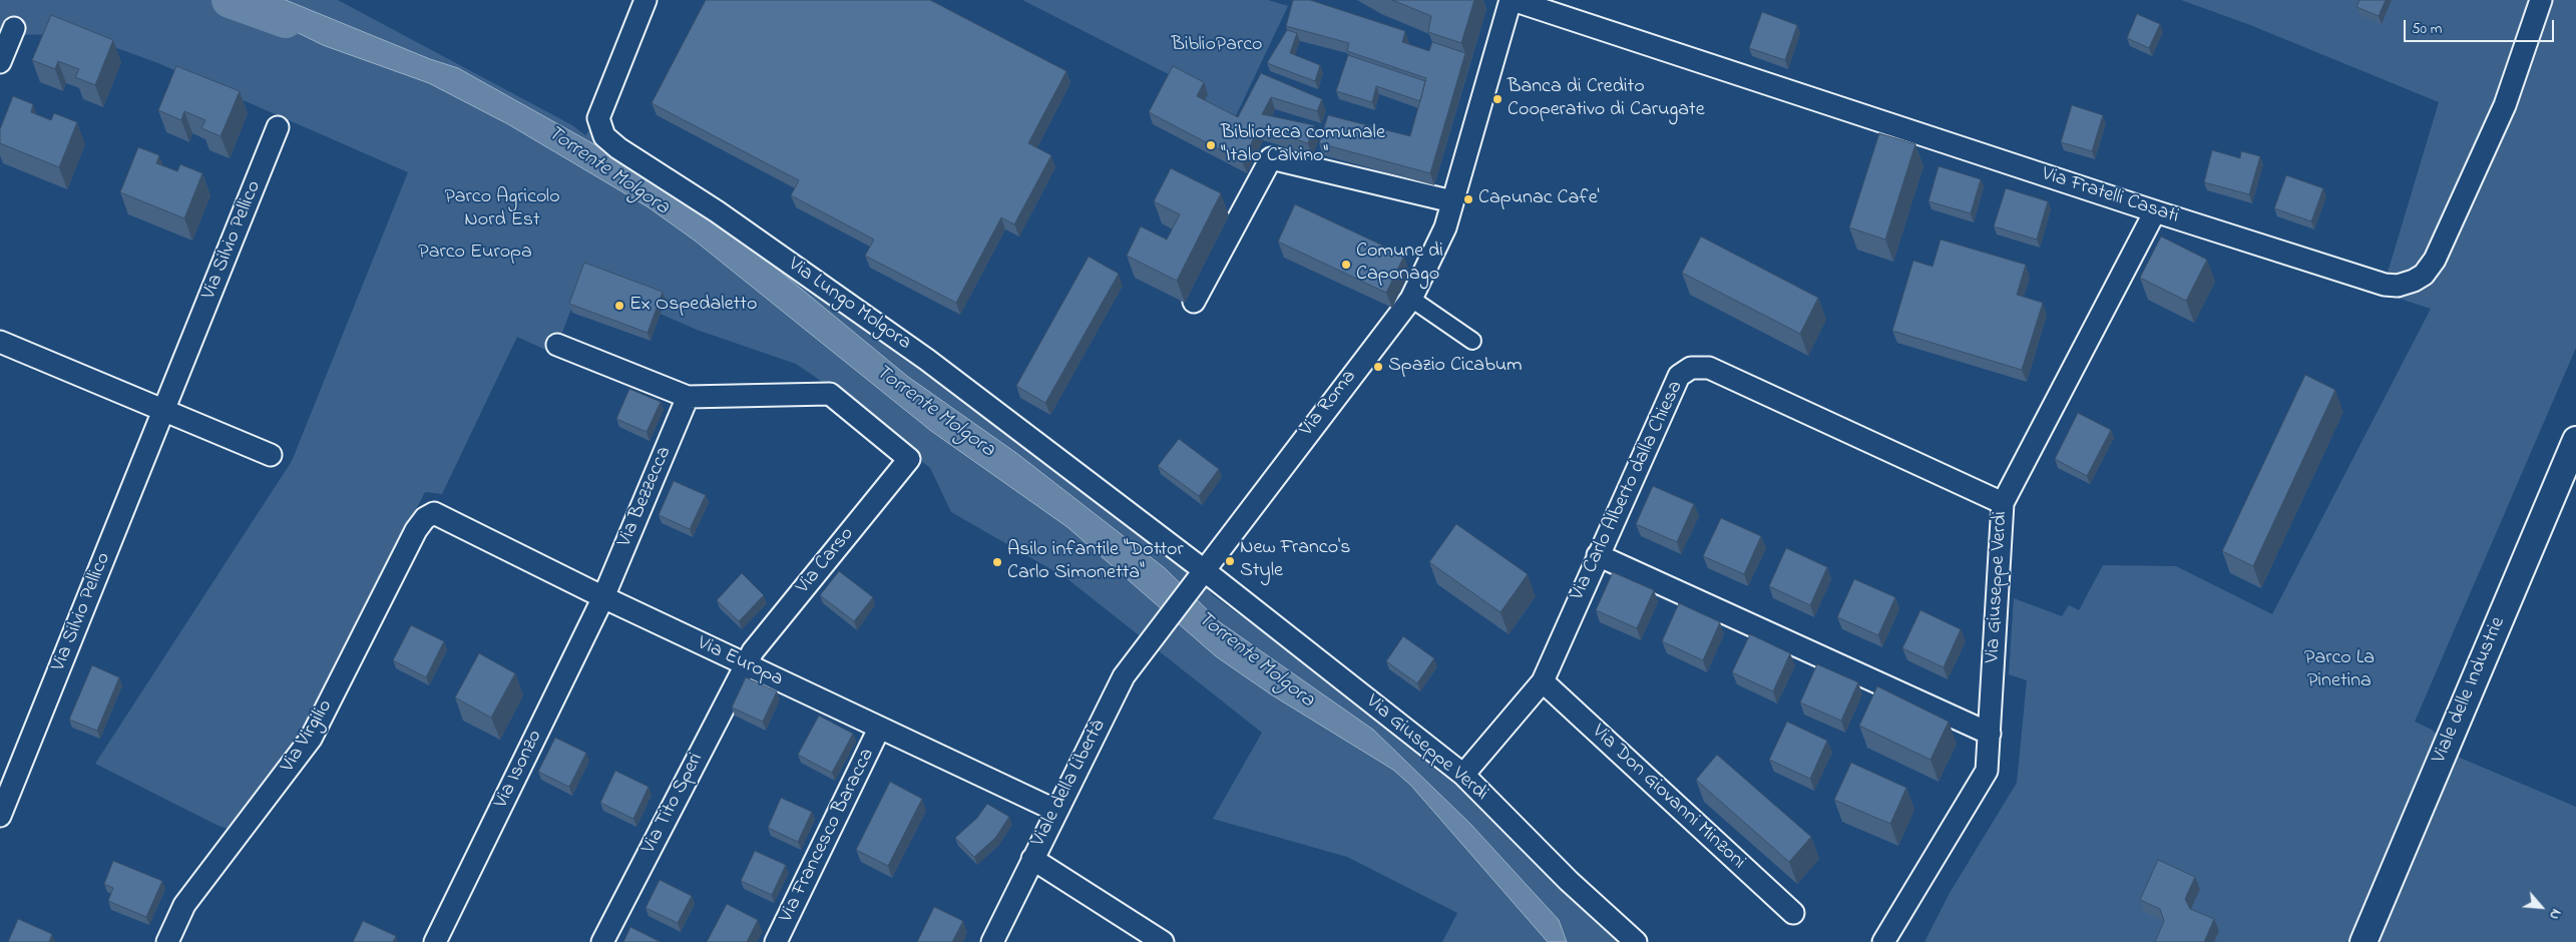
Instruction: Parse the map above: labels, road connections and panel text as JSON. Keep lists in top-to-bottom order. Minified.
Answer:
{"streets":{"street":["Via Fratelli Casati","Via Silvio Pellico","Via Lungo Molgora","Via Roma","Via Carlo Alberto dalla Chiesa","Via Bezzecca","Via Carso","Via Giuseppe Verdi","Via Europa","Viale delle Industrie","Via Virgilio","Via Isonzo","Viale della Libertà","Via Don Giovanni Minzoni","Via Tito Speri","Via Francesco Baracca"]},"crossings":[["Via Fratelli Casati","Via Roma"],["Via Fratelli Casati","Via Giuseppe Verdi"],["Via Lungo Molgora","Via Roma"],["Via Lungo Molgora","Via Giuseppe Verdi"],["Via Roma","Via Giuseppe Verdi"],["Via Roma","Viale della Libertà"],["Via Carlo Alberto dalla Chiesa","Via Giuseppe Verdi"],["Via Carlo Alberto dalla Chiesa","Via Don Giovanni Minzoni"],["Via Bezzecca","Via Carso"],["Via Bezzecca","Via Europa"],["Via Bezzecca","Via Isonzo"],["Via Carso","Via Europa"],["Via Carso","Via Tito Speri"],["Via Europa","Via Virgilio"],["Via Europa","Via Isonzo"],["Via Europa","Viale della Libertà"],["Via Europa","Via Tito Speri"],["Via Europa","Via Francesco Baracca"]],"water":["Torrente Molgora"],"parks":["BiblioParco","Parco Agricolo Nord Est","Parco Europa","Parco La Pinetina"],"places":["Banca di Credito Cooperativo di Carugate","Biblioteca comunale \"Italo Calvino\"","Capunac Cafe'","Comune di Caponago","Ex Ospedaletto","Spazio Cicabum","New Franco's Style","Asilo infantile \"Dottor Carlo Simonetta\""],"scale_bar":"50 m","north":"bottom right"}
